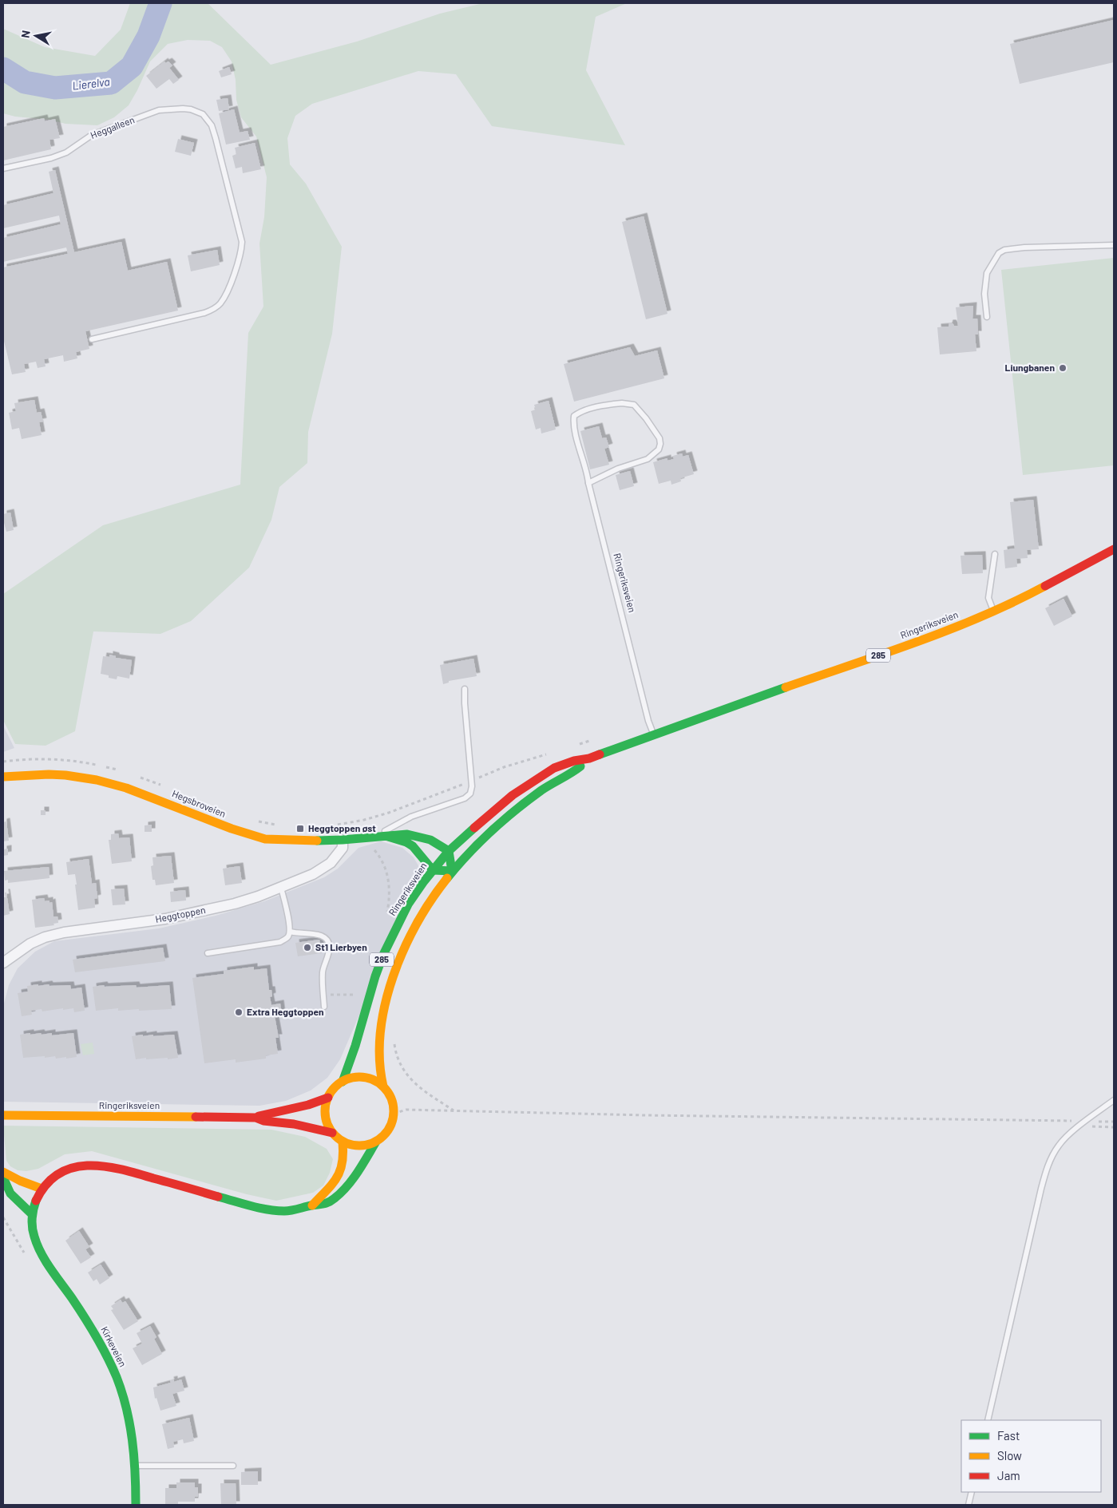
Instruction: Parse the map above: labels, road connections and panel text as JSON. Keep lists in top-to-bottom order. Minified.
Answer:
{"streets":{"main road":["Ringeriksveien","285","Hegsbroveien","Kirkeveien"],"street":["Heggtoppen"],"lane":["Heggalleen"]},"crossings":[["Ringeriksveien","285"],["Ringeriksveien","Hegsbroveien"],["Ringeriksveien","Kirkeveien"],["285","Kirkeveien"],["Hegsbroveien","Heggtoppen"]],"water":["Lierelva"],"places":{"other":["Liungbanen","St1 Lierbyen","Extra Heggtoppen"],"transit":["Heggtoppen øst"]},"legend":["Fast","Slow","Jam"],"north":"left"}
